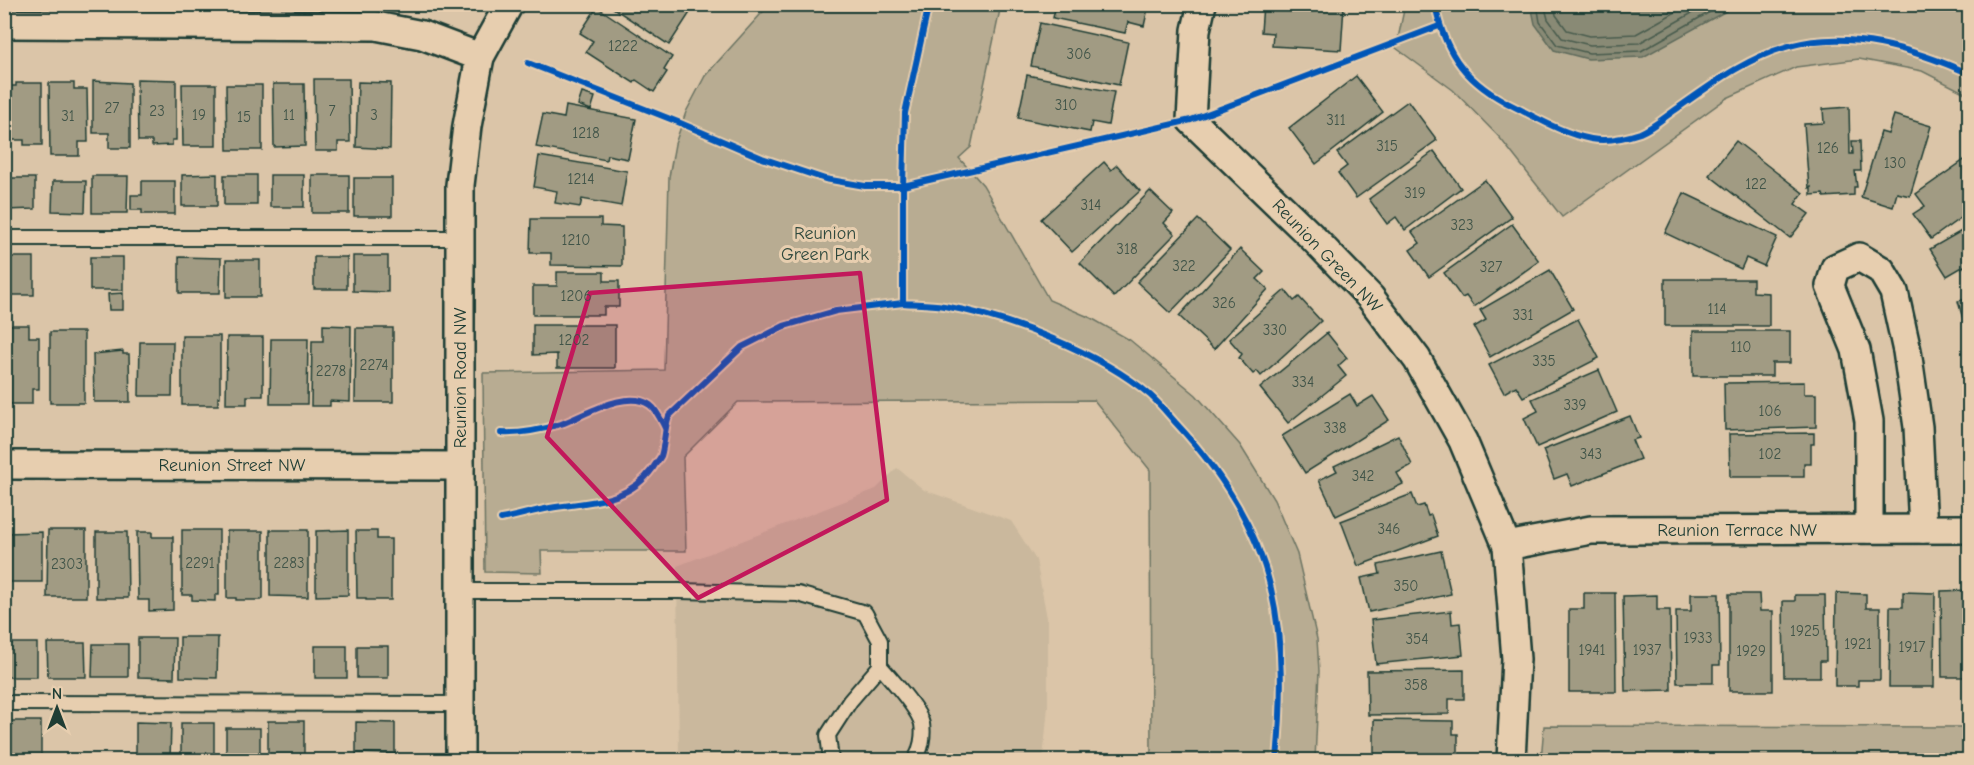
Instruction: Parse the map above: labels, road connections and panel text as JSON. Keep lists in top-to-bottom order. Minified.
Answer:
{"streets":{"street":["Reunion Green NW","Reunion Road NW","Reunion Street NW","Reunion Terrace NW"]},"crossings":[["Reunion Green NW","Reunion Terrace NW"],["Reunion Road NW","Reunion Street NW"]],"parks":["Reunion Green Park"],"house_numbers":["1222","306","310","27","23","7","19","11","3","31","15","311","1218","315","126","130","1214","122","319","314","323","1210","318","322","327","1206","326","114","331","330","1202","110","335","2274","2278","334","339","106","338","343","102","342","346","2291","2283","2303","350","1925","1933","354","1921","1917","1941","1937","1929","358"],"north":"top"}
